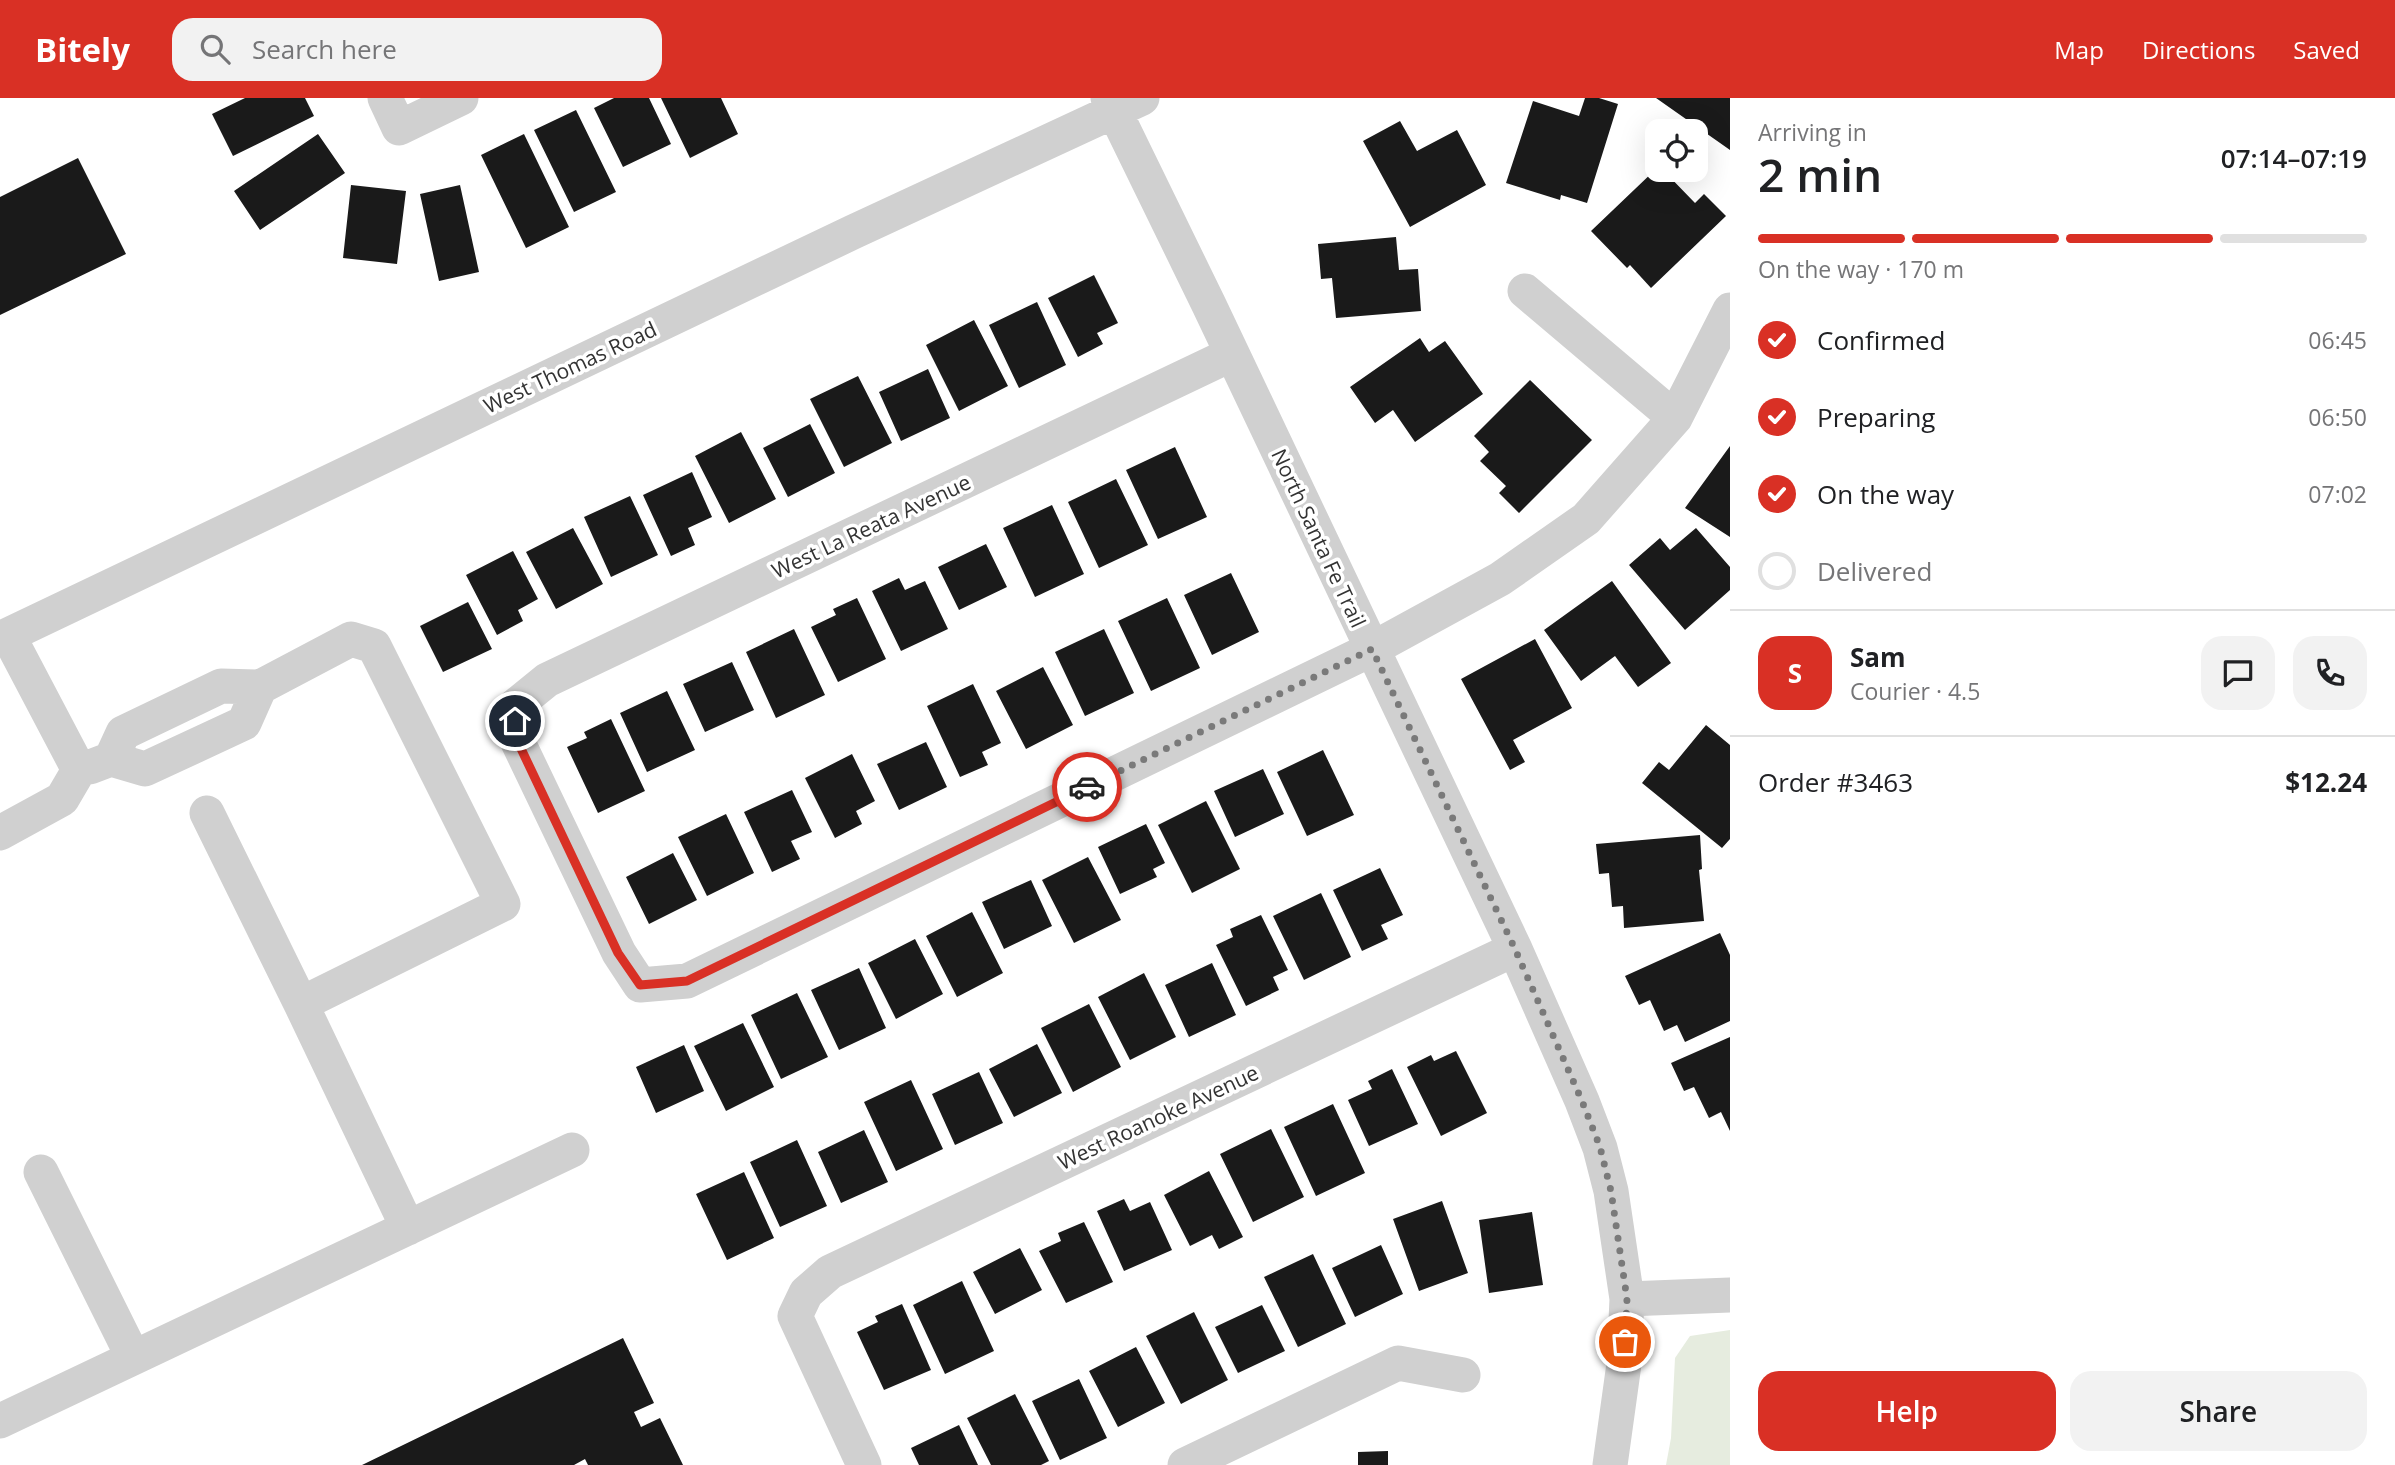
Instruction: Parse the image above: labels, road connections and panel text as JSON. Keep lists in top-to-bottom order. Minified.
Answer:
{"streets":{"street":["West Thomas Road","West La Reata Avenue","North Santa Fe Trail","West Roanoke Avenue"]},"crossings":[["West Thomas Road","North Santa Fe Trail"],["West La Reata Avenue","North Santa Fe Trail"],["North Santa Fe Trail","West Roanoke Avenue"]],"page":{"header":"Bitely","search":"Search here","nav":["Map","Directions","Saved"],"heading":["2 min","Arriving in","07:14–07:19"],"panel":["Sam","Courier · 4.5","Order #3463","$12.24"],"bar":"On the way · 170 m","list":[["Confirmed","06:45"],["Preparing","06:50"],["On the way","07:02"],"Delivered"],"round":"S","buttons":["Help","Share"]}}
